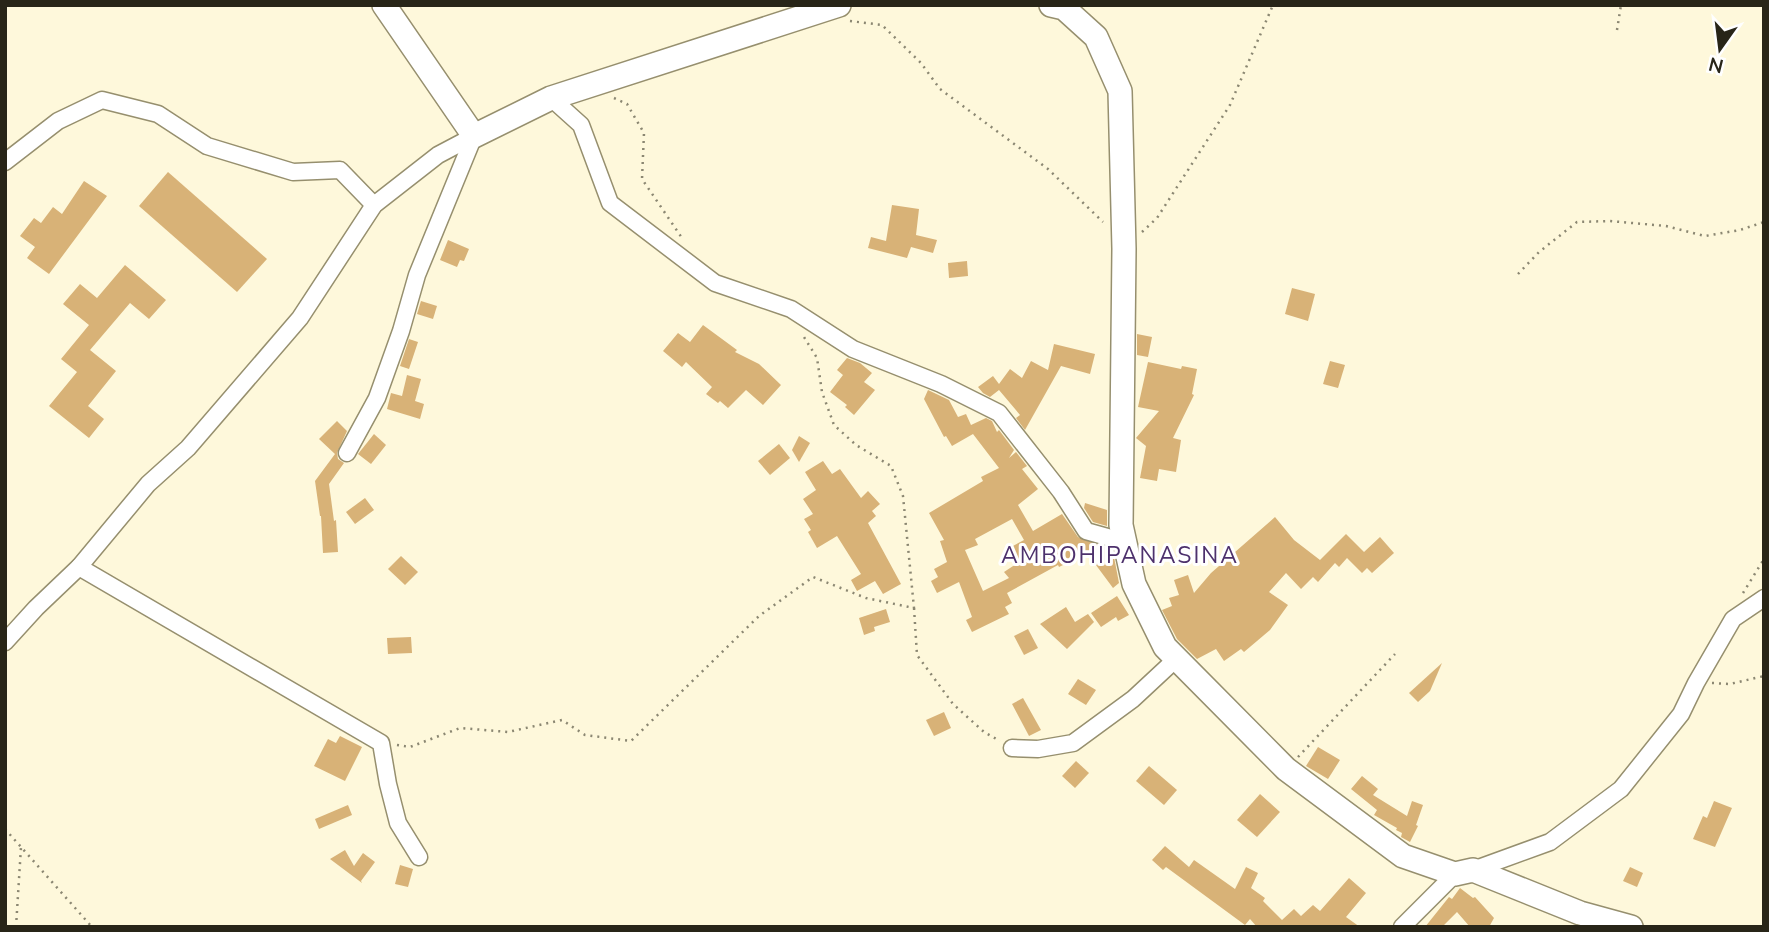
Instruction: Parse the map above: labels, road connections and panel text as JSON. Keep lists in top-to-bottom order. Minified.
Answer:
{"districts":["AMBOHIPANASINA"],"north":"bottom"}
